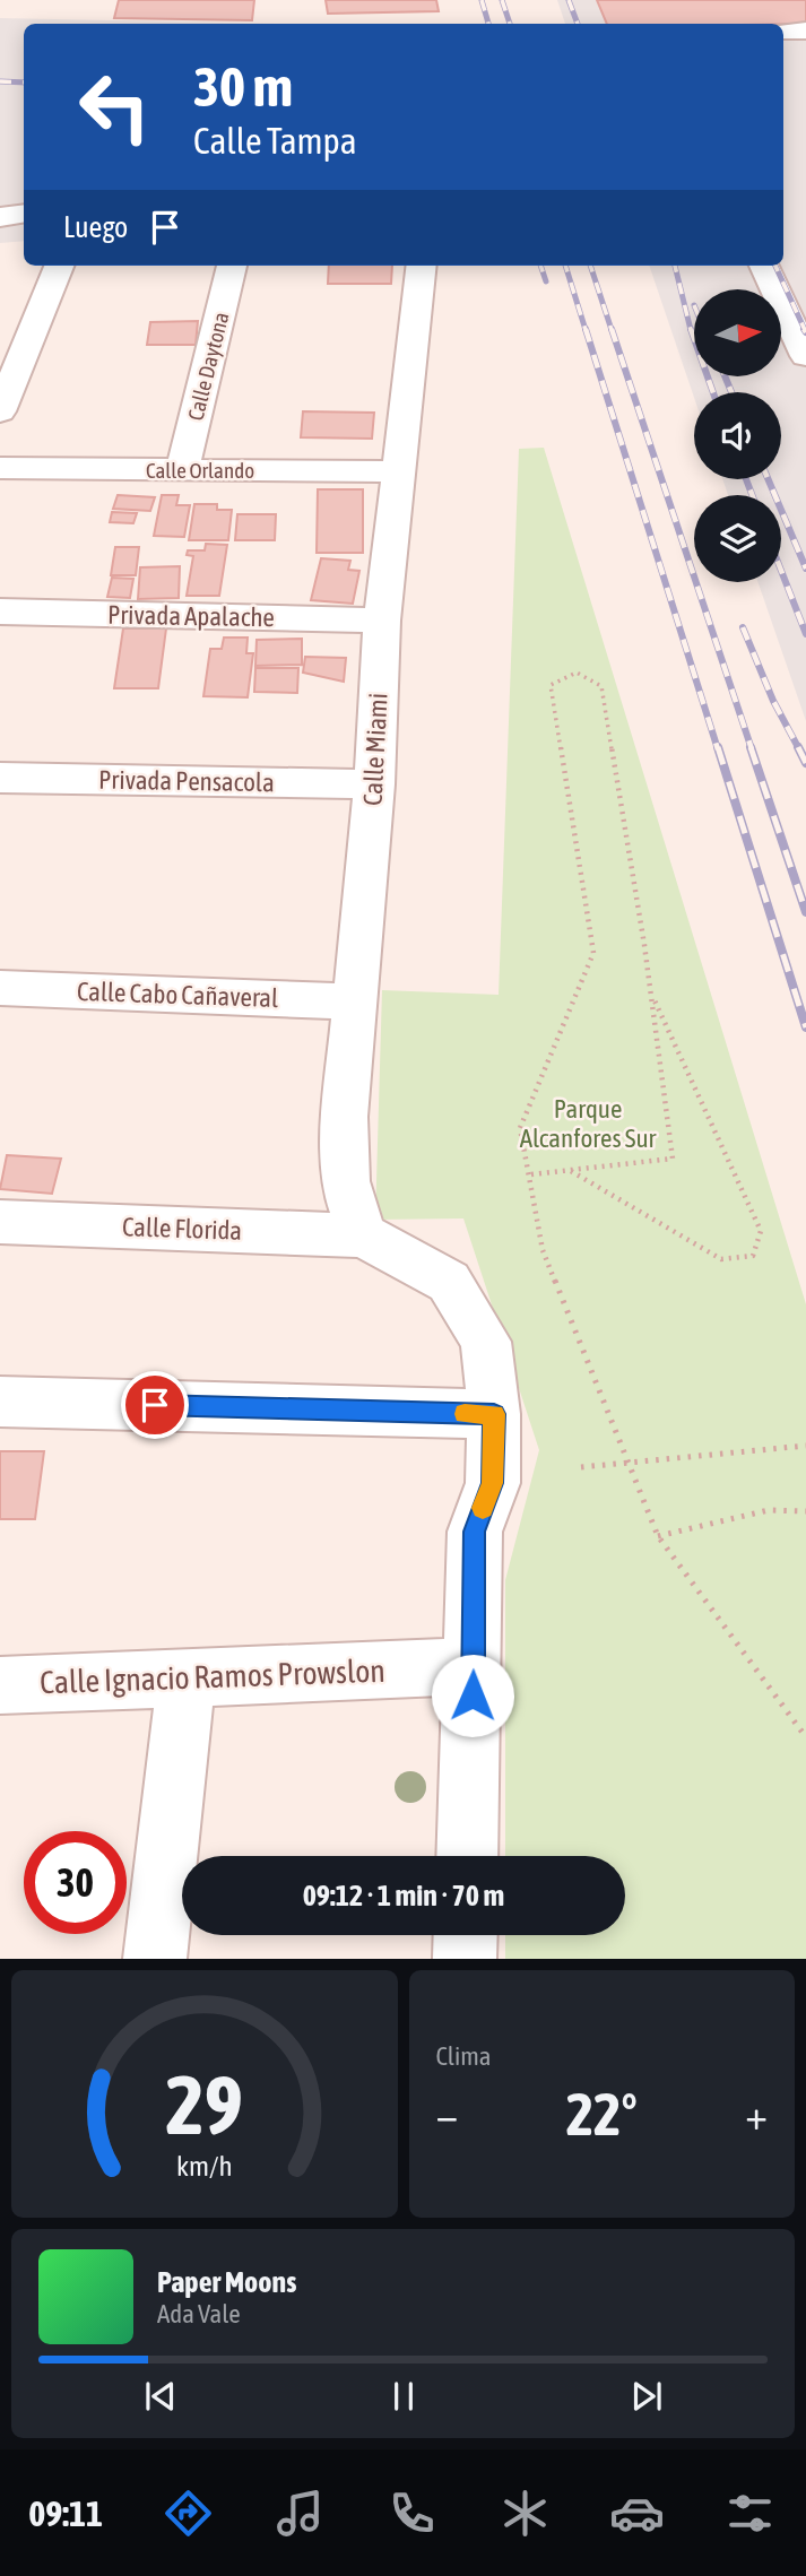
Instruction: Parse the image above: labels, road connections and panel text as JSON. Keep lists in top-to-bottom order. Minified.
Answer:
{"streets":{"street":["Calle Daytona","Calle Orlando","Privada Apalache","Calle Miami","Privada Pensacola","Calle Cabo Cañaveral","Calle Florida","Calle Ignacio Ramos Prowslon"]},"crossings":[["Calle Daytona","Calle Orlando"],["Calle Orlando","Calle Miami"],["Privada Apalache","Calle Miami"],["Calle Miami","Privada Pensacola"],["Calle Miami","Calle Cabo Cañaveral"],["Calle Miami","Calle Florida"]],"parks":["Parque Alcanfores Sur"],"north":"right","page":{"turn":["30 m","Calle Tampa"],"then":"Luego","limit":"30","trip":"09:12 · 1 min · 70 m","tile":"Clima","heat":["−","22°","+"],"song":["Paper Moons","Ada Vale"],"tabs":"09:11","gauge":["29","km/h"]}}
